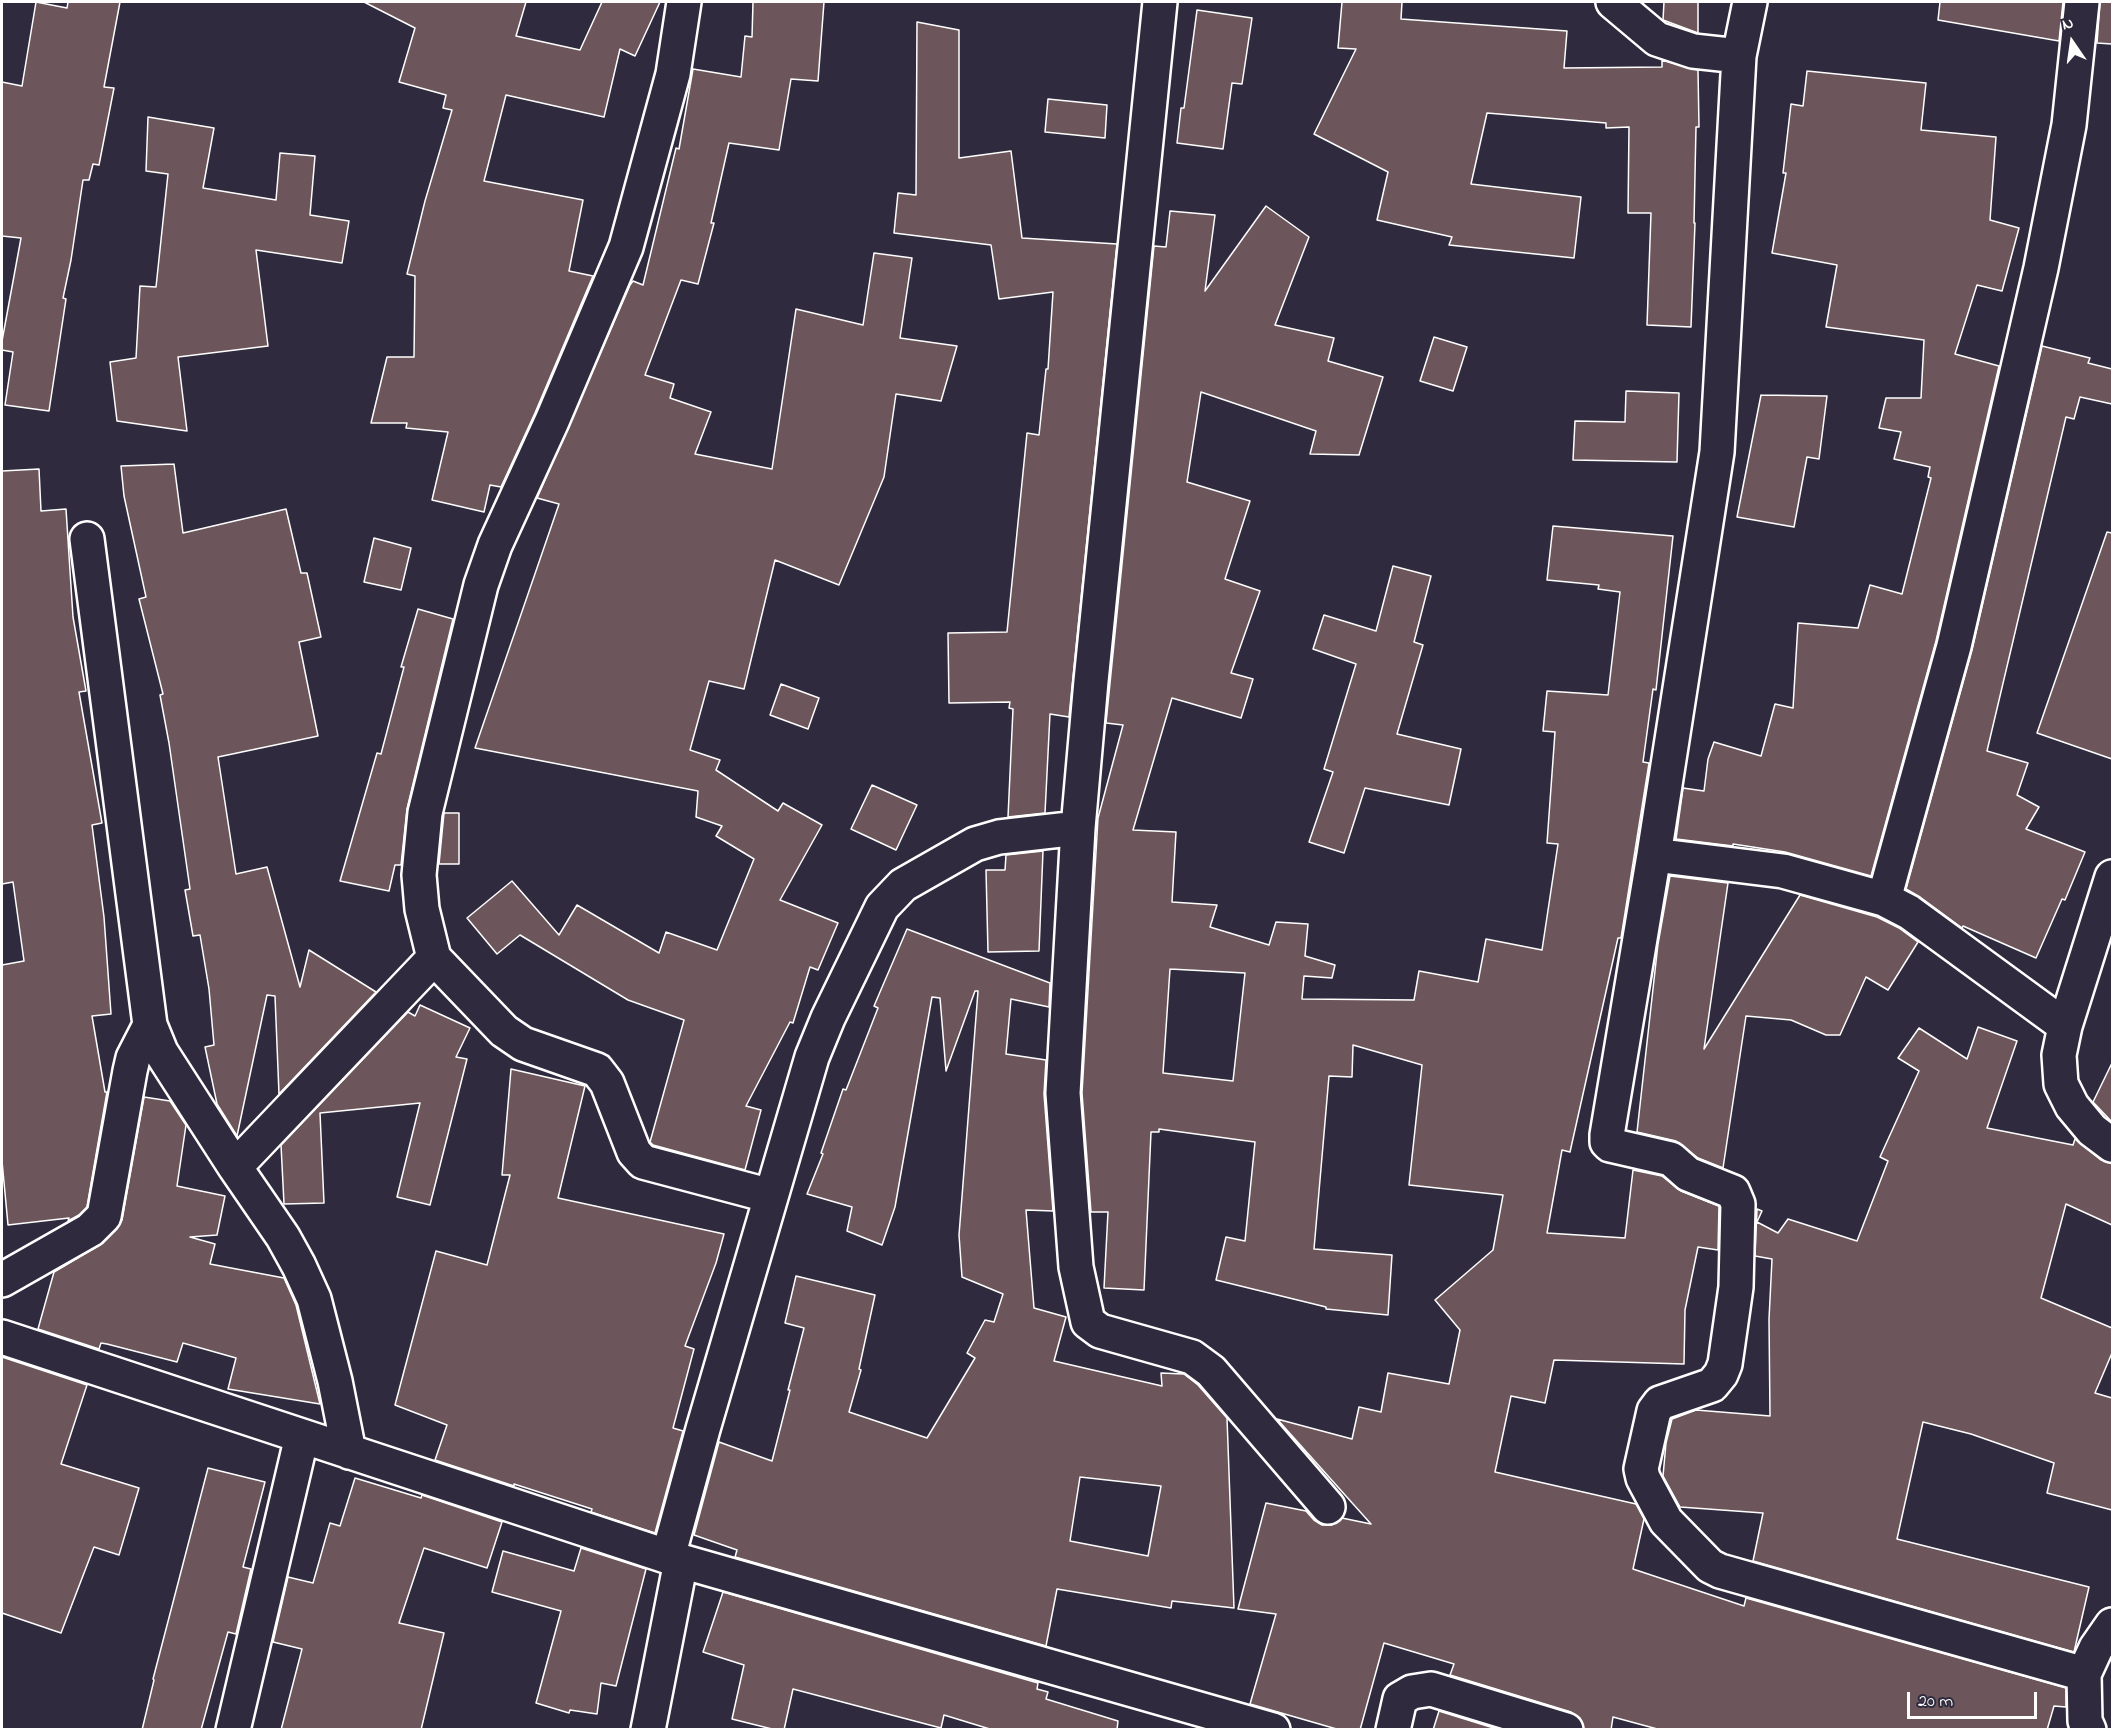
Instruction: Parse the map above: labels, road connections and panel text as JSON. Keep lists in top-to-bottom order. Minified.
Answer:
{"scale_bar":"20 m","north":"top"}
